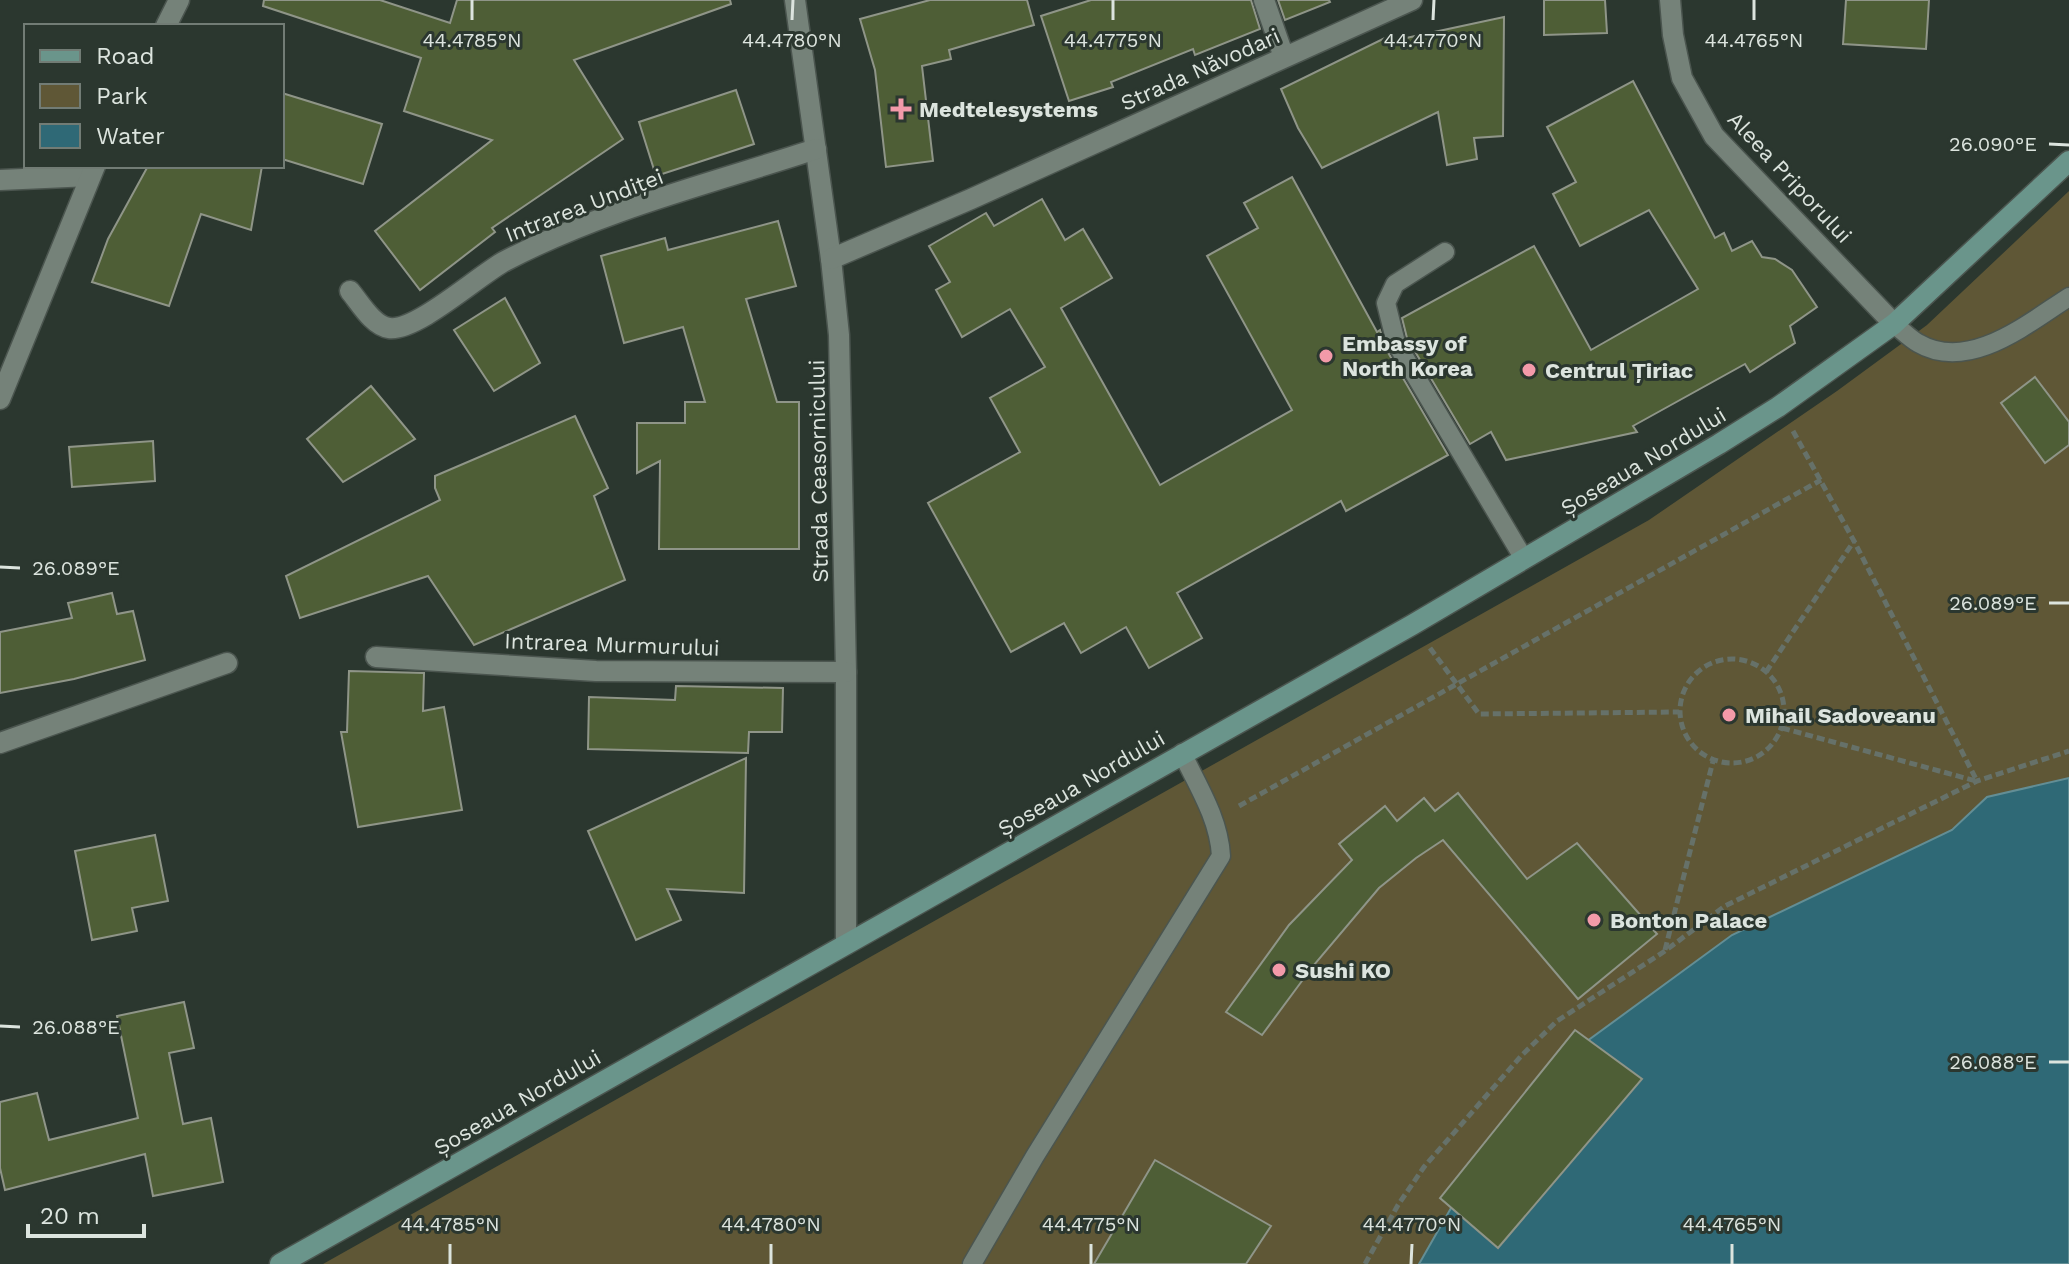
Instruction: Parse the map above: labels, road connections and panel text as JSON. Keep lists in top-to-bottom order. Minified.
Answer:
{"streets":{"main road":["Șoseaua Nordului"],"street":["Strada Năvodari","Aleea Priporului","Intrarea Undiței","Strada Ceasornicului","Intrarea Murmurului"]},"crossings":[["Strada Năvodari","Strada Ceasornicului"],["Aleea Priporului","Șoseaua Nordului"],["Intrarea Undiței","Strada Ceasornicului"],["Șoseaua Nordului","Strada Ceasornicului"],["Strada Ceasornicului","Intrarea Murmurului"]],"places":{"health":["Medtelesystems"],"other":["Embassy of North Korea","Centrul Țiriac","Mihail Sadoveanu","Bonton Palace","Sushi KO"]},"legend":["Road","Park","Water"],"scale_bar":"20 m","coordinates":["44.4785°N","44.4780°N","44.4775°N","44.4770°N","44.4765°N","26.090°E","26.089°E","26.088°E"]}
